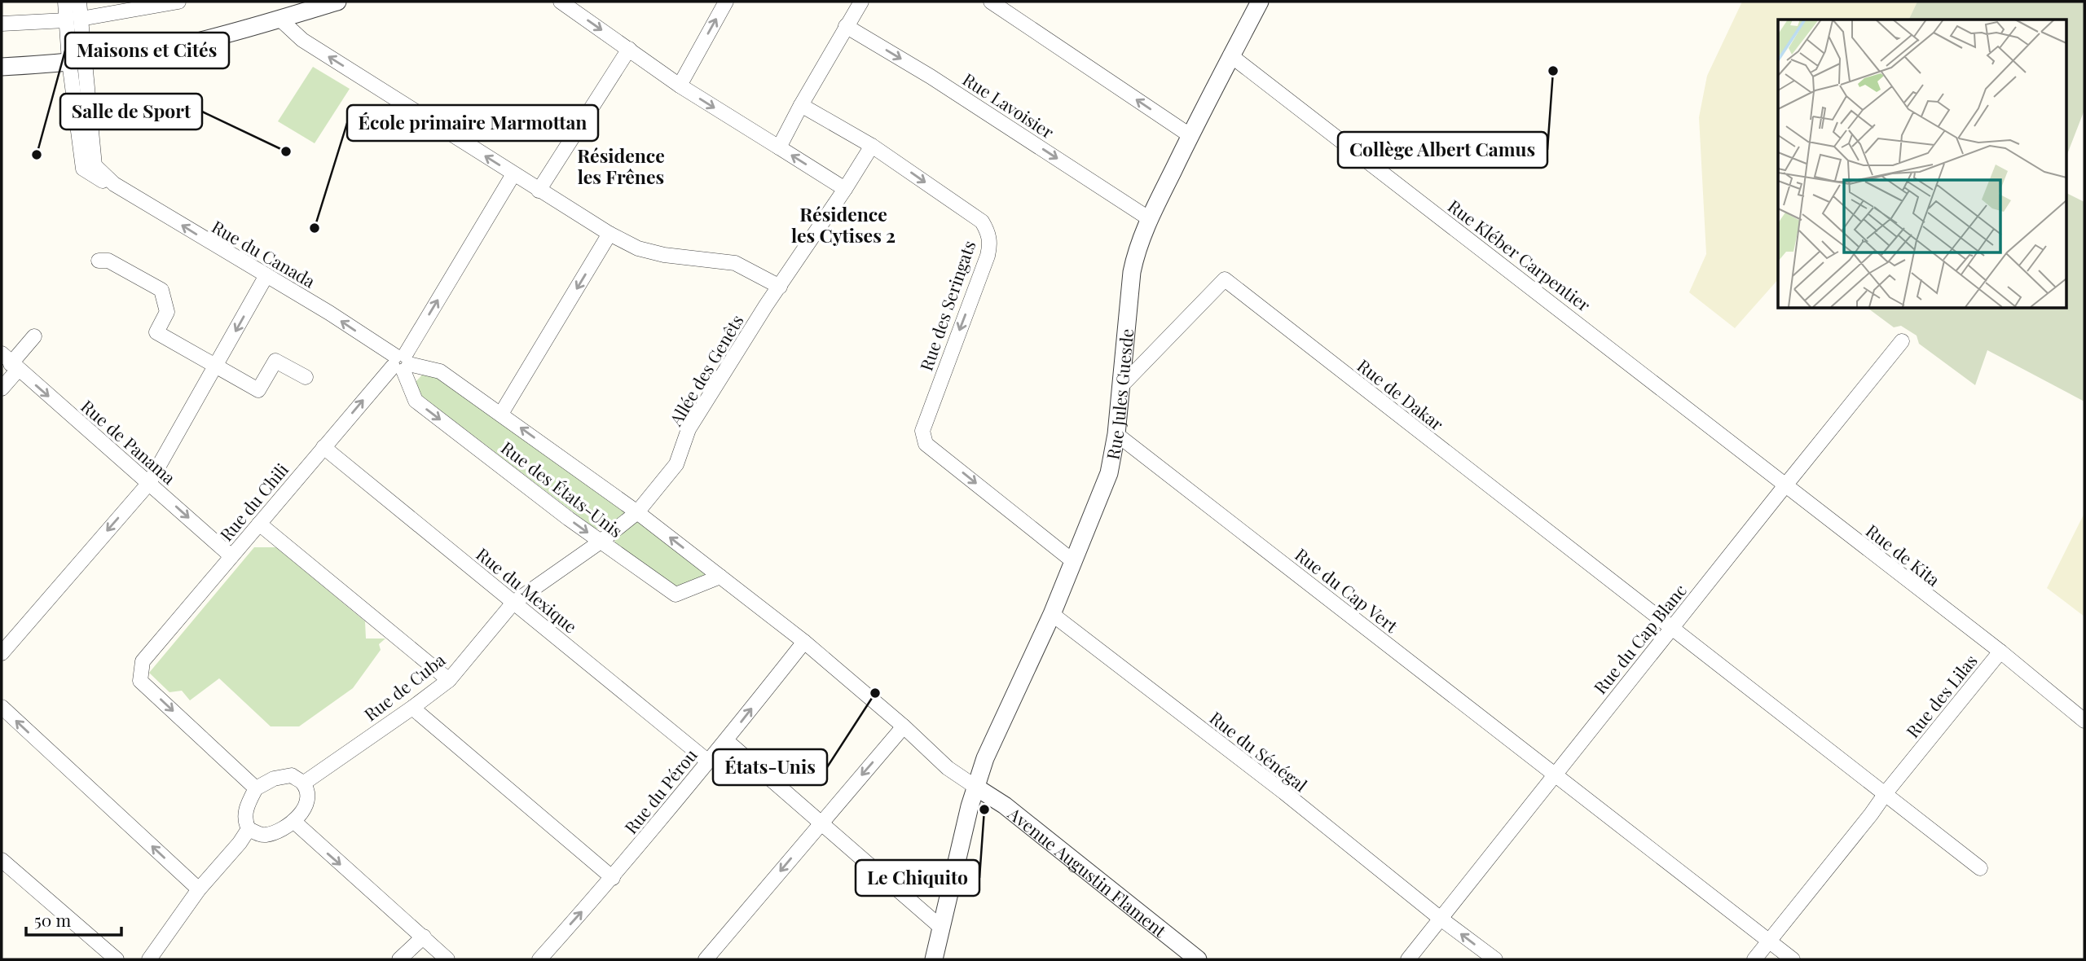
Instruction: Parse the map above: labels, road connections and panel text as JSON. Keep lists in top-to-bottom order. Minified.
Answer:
{"streets":{"street":["Rue Lavoisier","Rue du Canada","Rue Kléber Carpentier","Rue des Seringats","Allée des Genêts","Rue Jules Guesde","Rue de Dakar","Rue de Panama","Rue des États-Unis","Rue du Chili","Rue de Kita","Rue du Mexique","Rue du Cap Vert","Rue du Cap Blanc","Rue de Cuba","Rue des Lilas","Rue du Sénégal","Rue du Pérou","Avenue Augustin Flament"]},"crossings":[["Rue Lavoisier","Rue Jules Guesde"],["Rue du Canada","Rue des États-Unis"],["Rue du Canada","Rue du Chili"],["Rue Kléber Carpentier","Rue Jules Guesde"],["Rue Kléber Carpentier","Rue de Kita"],["Rue Kléber Carpentier","Rue du Cap Blanc"],["Rue des Seringats","Allée des Genêts"],["Rue des Seringats","Rue Jules Guesde"],["Allée des Genêts","Rue des États-Unis"],["Allée des Genêts","Rue du Mexique"],["Allée des Genêts","Rue de Cuba"],["Rue Jules Guesde","Rue de Dakar"],["Rue Jules Guesde","Rue des États-Unis"],["Rue Jules Guesde","Rue du Cap Vert"],["Rue Jules Guesde","Rue du Sénégal"],["Rue Jules Guesde","Avenue Augustin Flament"],["Rue de Dakar","Rue du Cap Blanc"],["Rue de Panama","Rue du Chili"],["Rue des États-Unis","Rue du Chili"],["Rue des États-Unis","Rue du Pérou"],["Rue des États-Unis","Avenue Augustin Flament"],["Rue du Chili","Rue du Mexique"],["Rue du Chili","Rue de Cuba"],["Rue de Kita","Rue du Cap Blanc"],["Rue de Kita","Rue des Lilas"],["Rue du Mexique","Rue de Cuba"],["Rue du Mexique","Rue du Pérou"],["Rue du Cap Vert","Rue du Cap Blanc"],["Rue du Cap Vert","Rue des Lilas"],["Rue du Cap Blanc","Rue du Sénégal"]],"one_way":["Rue du Canada","Rue des Seringats","Rue de Panama","Rue du Pérou"],"districts":["Résidence les Frênes","Résidence les Cytises 2"],"places":["Collège Albert Camus","Salle de Sport","Maisons et Cités","École primaire Marmottan","États-Unis","Le Chiquito"],"scale_bar":"50 m"}
